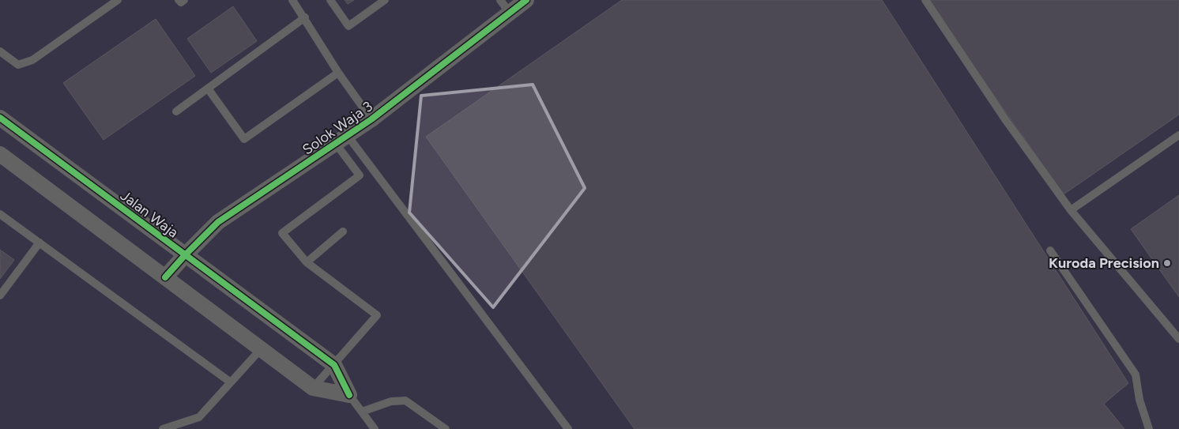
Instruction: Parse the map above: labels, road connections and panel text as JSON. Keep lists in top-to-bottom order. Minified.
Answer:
{"streets":{"street":["Solok Waja 3","Jalan Waja"]},"crossings":[["Solok Waja 3","Jalan Waja"]],"places":["Kuroda Precision"]}
